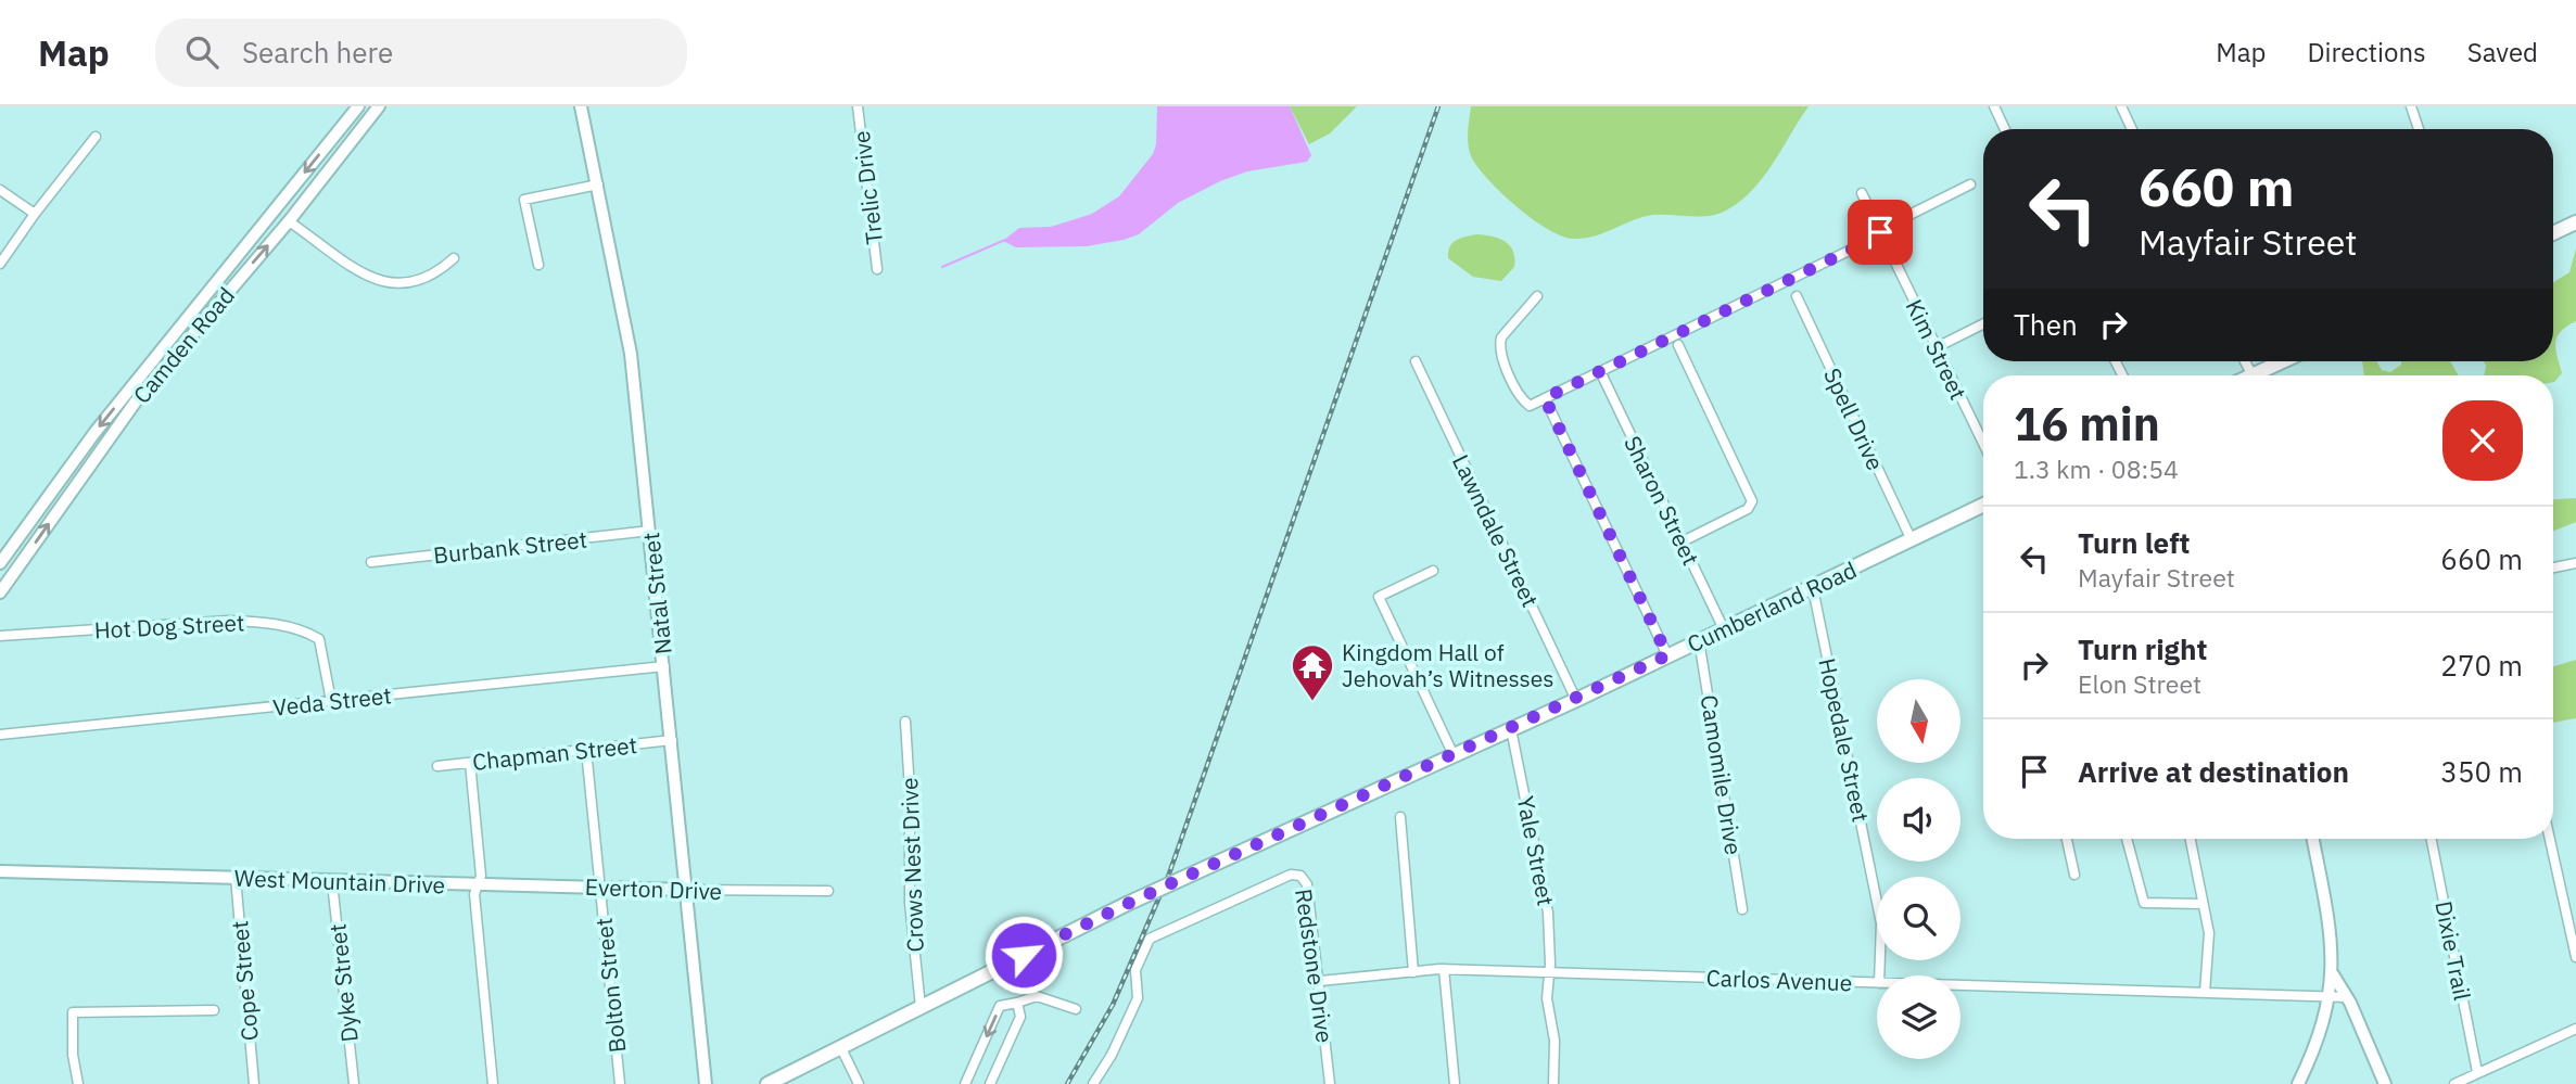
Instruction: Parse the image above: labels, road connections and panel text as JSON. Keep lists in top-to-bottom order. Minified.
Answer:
{"streets":{"main road":["Cumberland Road"],"street":["Trelic Drive","Camden Road","Kim Street","Spell Drive","Sharon Street","Lawndale Street","Burbank Street","Natal Street","Hot Dog Street","Veda Street","Hopedale Street","Chapman Street","Camomile Drive","Yale Street","Crows Nest Drive","West Mountain Drive","Everton Drive","Dixie Trail","Redstone Drive","Carlos Avenue","Cope Street","Dyke Street","Bolton Street"]},"crossings":[["Spell Drive","Cumberland Road"],["Sharon Street","Cumberland Road"],["Lawndale Street","Cumberland Road"],["Burbank Street","Natal Street"],["Natal Street","Veda Street"],["Natal Street","Chapman Street"],["Natal Street","Everton Drive"],["Cumberland Road","Hopedale Street"],["Cumberland Road","Camomile Drive"],["Cumberland Road","Yale Street"],["Cumberland Road","Crows Nest Drive"],["Hot Dog Street","Veda Street"],["Chapman Street","Bolton Street"],["Yale Street","Carlos Avenue"],["West Mountain Drive","Everton Drive"],["West Mountain Drive","Cope Street"],["West Mountain Drive","Dyke Street"],["Everton Drive","Bolton Street"],["Redstone Drive","Carlos Avenue"]],"places":{"temple":["Kingdom Hall of Jehovah’s Witnesses"]},"north":"bottom","page":{"header":"Map","search":"Search here","nav":["Map","Directions","Saved"],"turn":["660 m","Mayfair Street"],"then":"Then","heading":["16 min","1.3 km · 08:54"],"list":[{"name":"Turn left","note":"Mayfair Street","value":"660 m"},{"name":"Turn right","note":"Elon Street","value":"270 m"},{"name":"Arrive at destination","value":"350 m"}]}}
